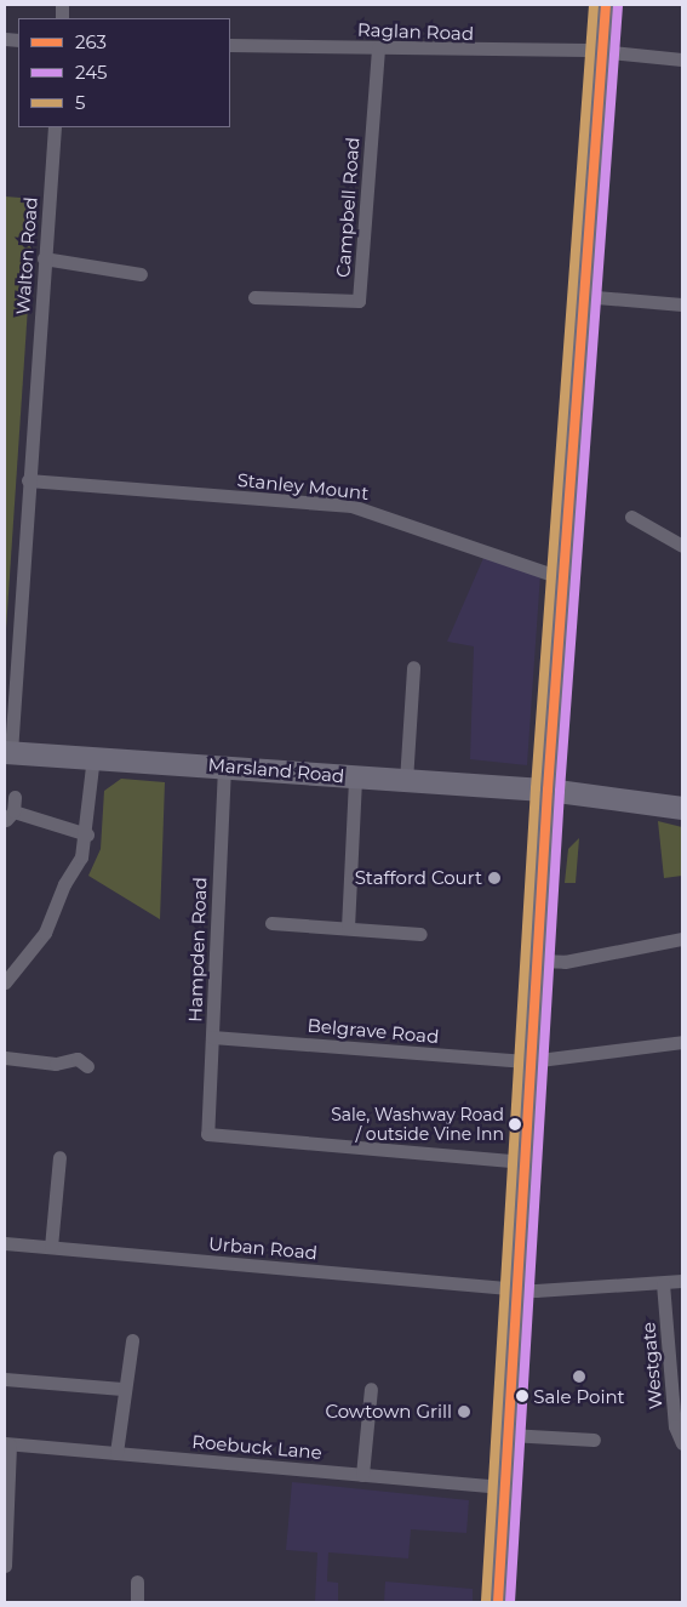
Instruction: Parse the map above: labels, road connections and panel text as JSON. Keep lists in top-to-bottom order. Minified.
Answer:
{"streets":{"main road":["Marsland Road"],"street":["Raglan Road","Campbell Road","Walton Road","Stanley Mount","Hampden Road","Belgrave Road","Urban Road","Westgate","Roebuck Lane"]},"crossings":[["Raglan Road","Campbell Road"],["Walton Road","Stanley Mount"],["Walton Road","Marsland Road"],["Marsland Road","Hampden Road"],["Hampden Road","Belgrave Road"],["Urban Road","Westgate"]],"places":["Stafford Court","Sale, Washway Road / outside Vine Inn","Sale Point","Cowtown Grill"],"lines":["transit line 263","transit line 5","transit line 245"],"legend":["263","245","5"]}
